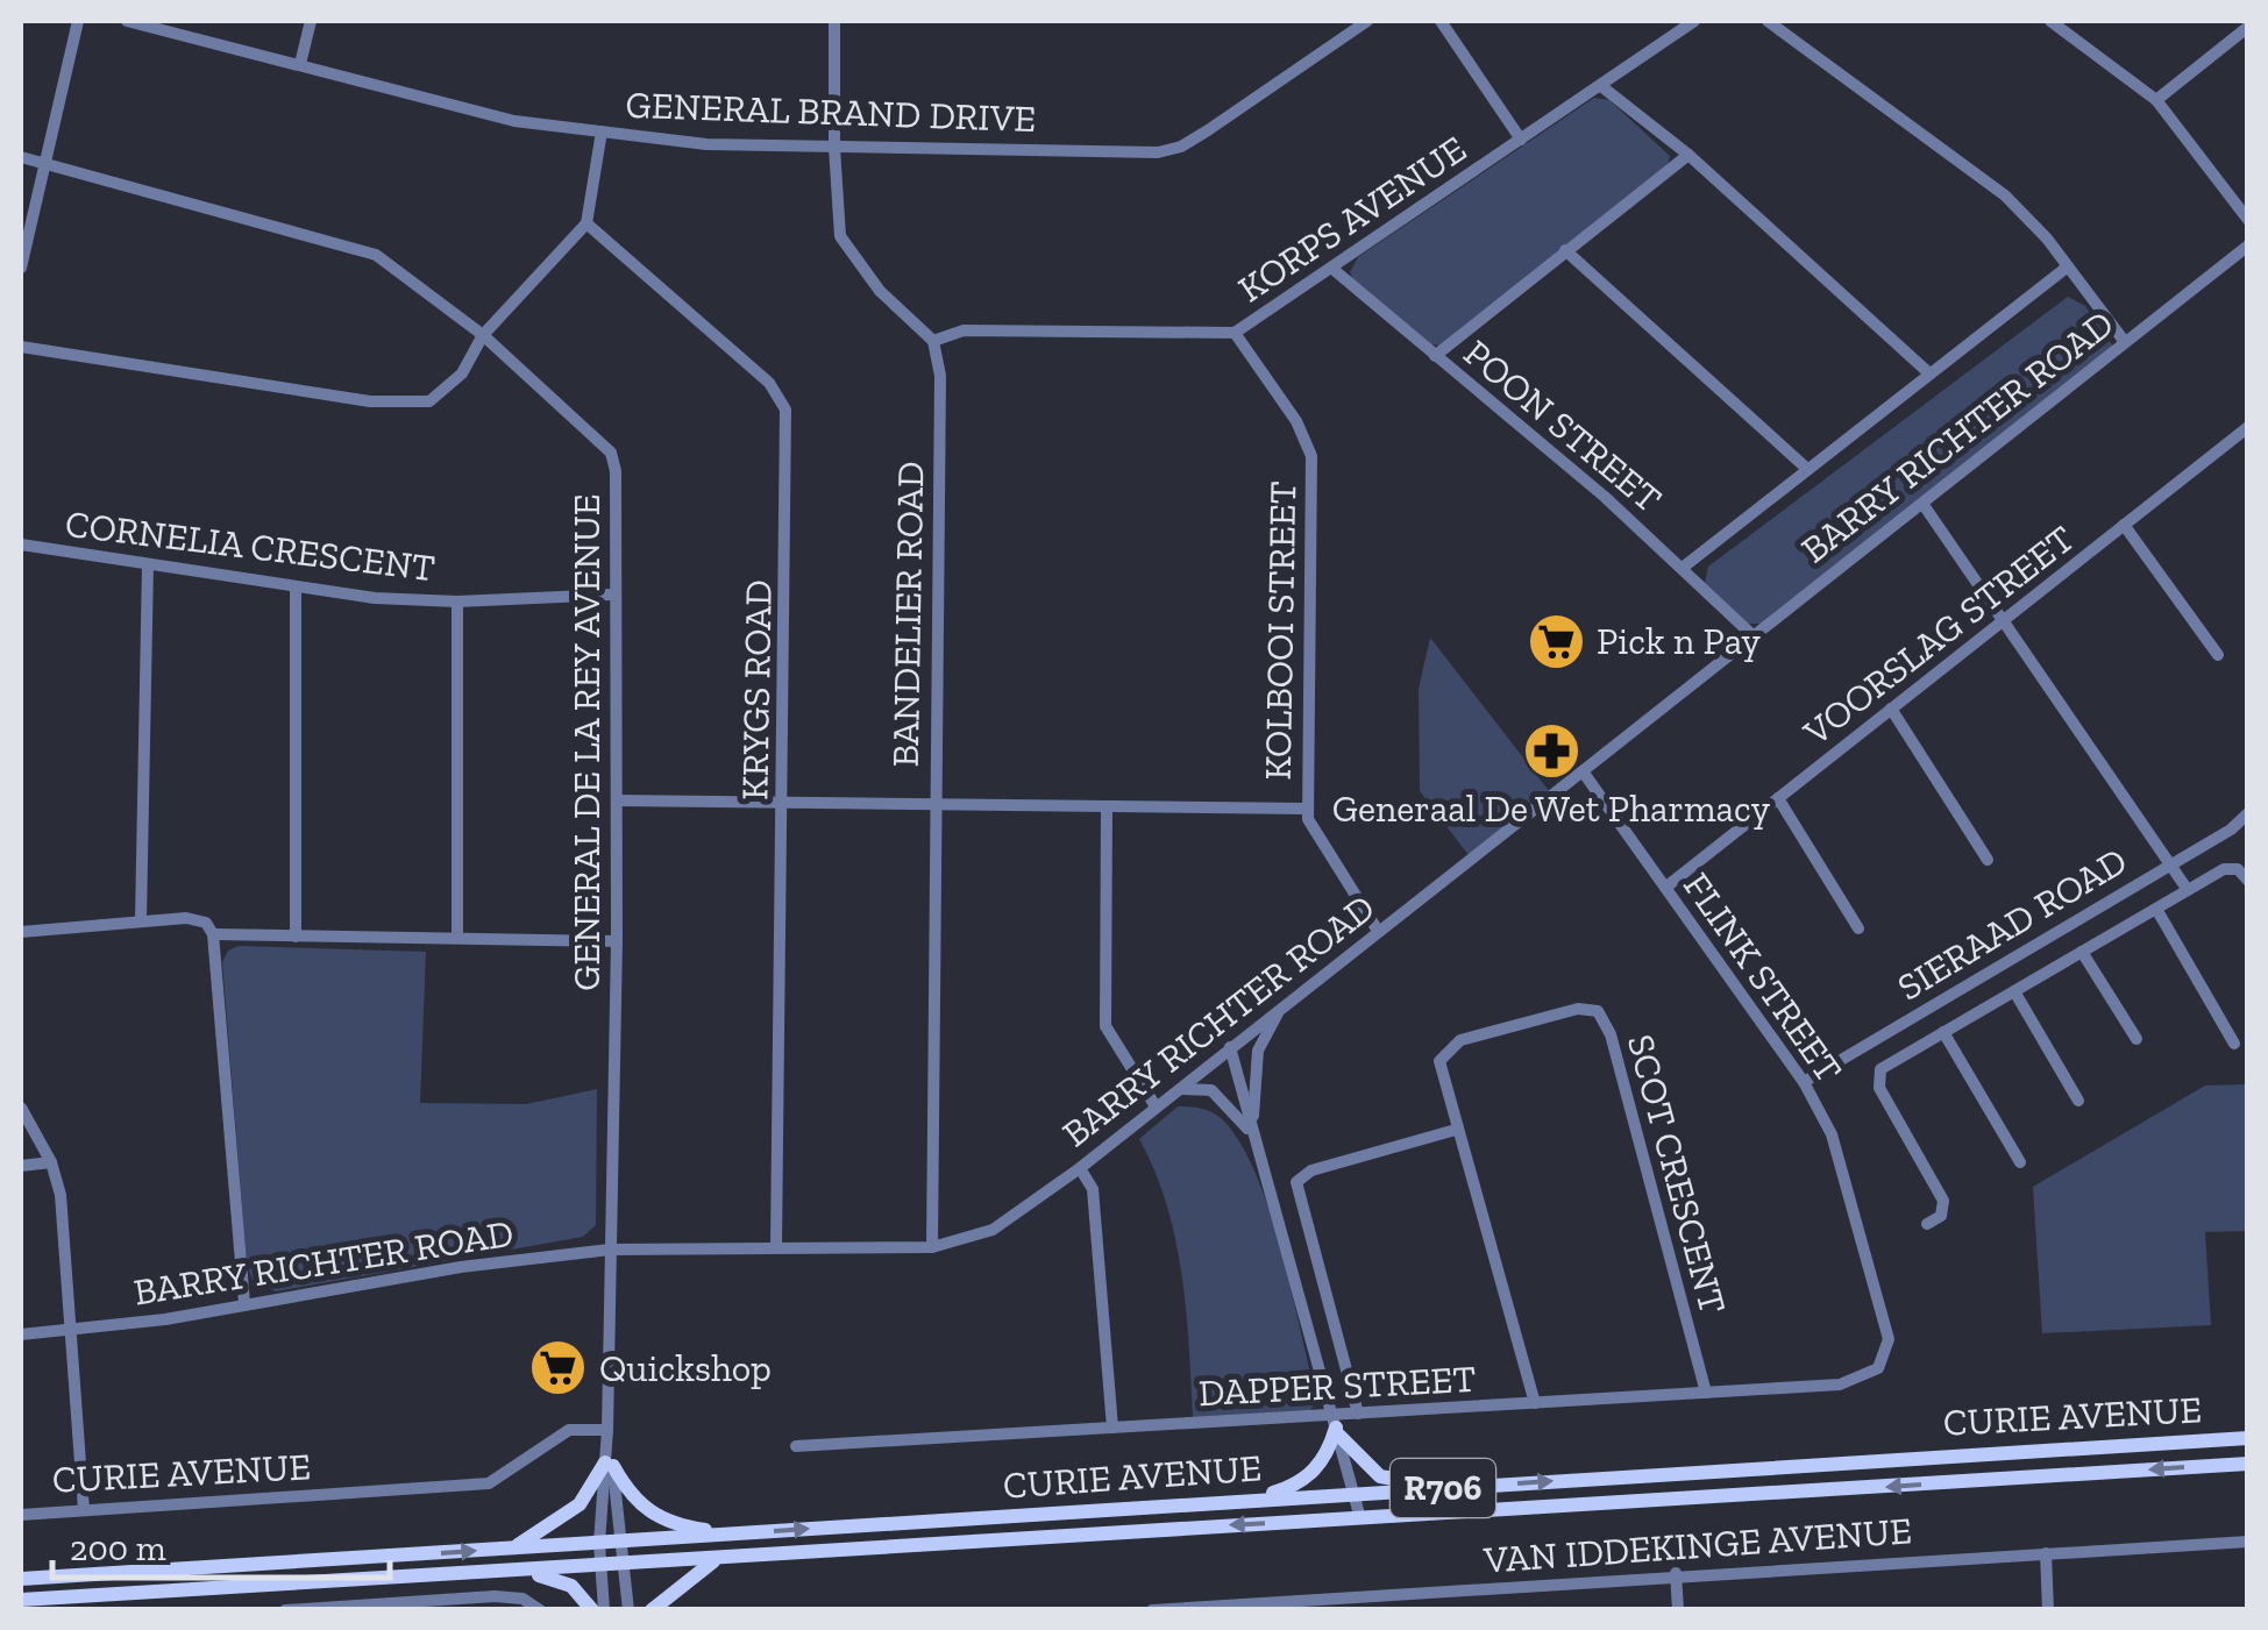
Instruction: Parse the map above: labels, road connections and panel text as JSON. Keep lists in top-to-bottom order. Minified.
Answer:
{"streets":{"main road":["CURIE AVENUE","R706"],"street":["GENERAL BRAND DRIVE","KORPS AVENUE","POON STREET","BARRY RICHTER ROAD","CORNELIA CRESCENT","BANDELIER ROAD","KOLBOOI STREET","VOORSLAG STREET","KRYGS ROAD","GENERAL DE LA REY AVENUE","SIERAAD ROAD","FLINK STREET","SCOT CRESCENT","DAPPER STREET","VAN IDDEKINGE AVENUE"]},"crossings":[["KORPS AVENUE","POON STREET"],["KORPS AVENUE","BANDELIER ROAD"],["KORPS AVENUE","KOLBOOI STREET"],["POON STREET","BARRY RICHTER ROAD"],["BARRY RICHTER ROAD","BANDELIER ROAD"],["BARRY RICHTER ROAD","KOLBOOI STREET"],["BARRY RICHTER ROAD","KRYGS ROAD"],["BARRY RICHTER ROAD","GENERAL DE LA REY AVENUE"],["BARRY RICHTER ROAD","FLINK STREET"],["CORNELIA CRESCENT","GENERAL DE LA REY AVENUE"],["VOORSLAG STREET","FLINK STREET"],["GENERAL DE LA REY AVENUE","CURIE AVENUE"],["SIERAAD ROAD","FLINK STREET"],["FLINK STREET","DAPPER STREET"],["SCOT CRESCENT","DAPPER STREET"]],"places":{"supermarket":["Pick n Pay","Quickshop"],"pharmacy":["Generaal De Wet Pharmacy"]},"scale_bar":"200 m"}
